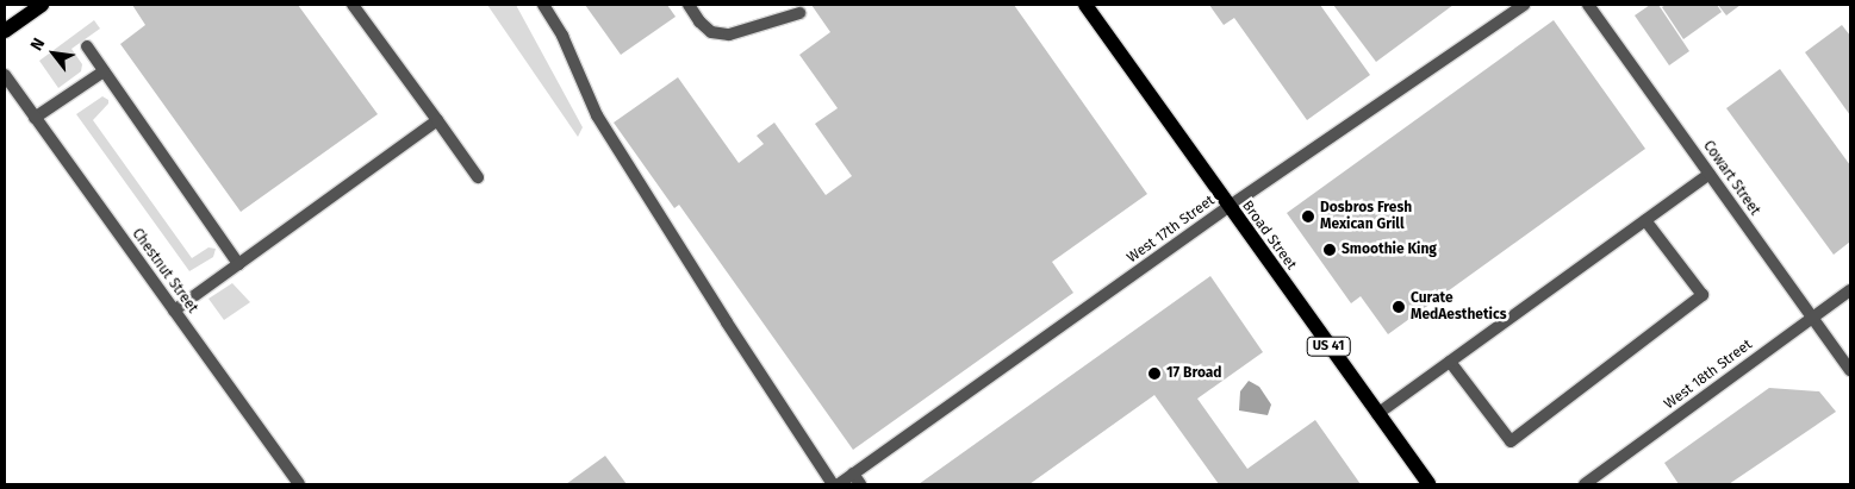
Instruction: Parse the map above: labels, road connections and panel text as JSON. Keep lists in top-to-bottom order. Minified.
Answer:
{"streets":{"main road":["Broad Street","US 41"],"street":["Cowart Street","West 17th Street","Chestnut Street","West 18th Street"]},"crossings":[["Cowart Street","West 18th Street"],["West 17th Street","Broad Street"]],"places":["Dosbros Fresh Mexican Grill","Smoothie King","Curate MedAesthetics","17 Broad"],"north":"top left"}
